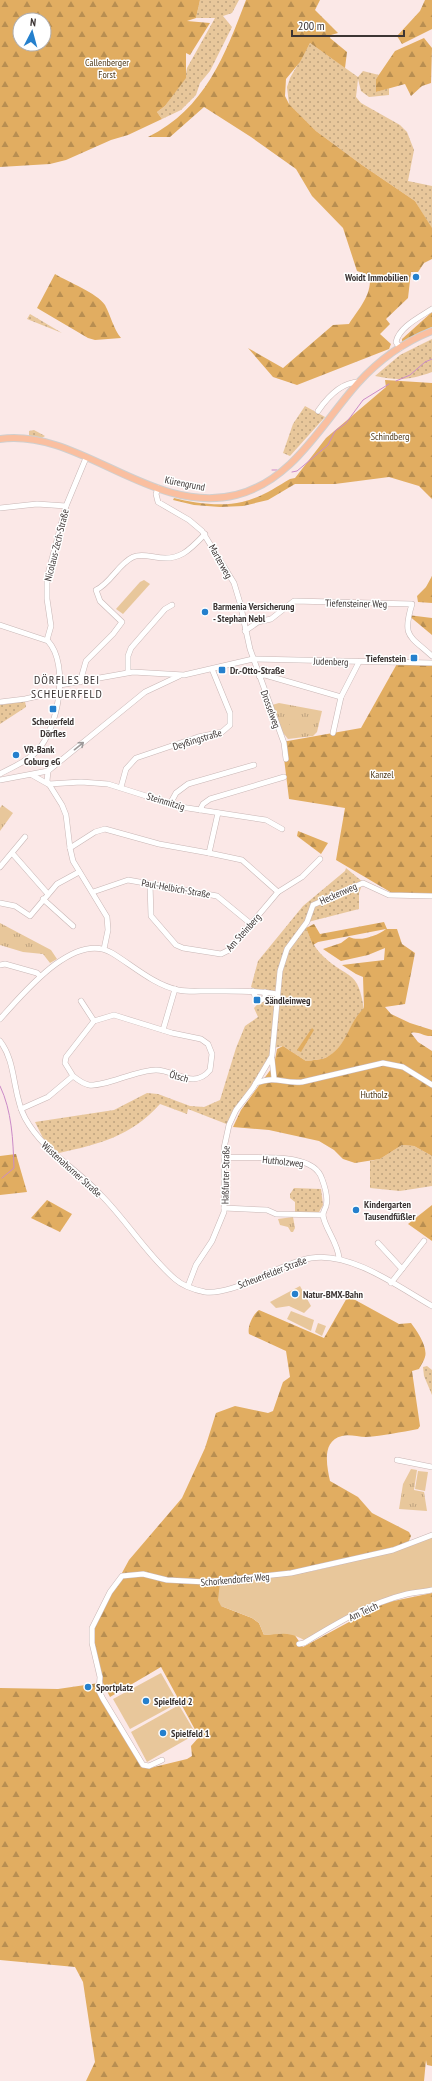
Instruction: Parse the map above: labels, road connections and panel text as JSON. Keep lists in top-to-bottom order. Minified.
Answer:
{"streets":{"main road":["Kürengrund"],"street":["Nicolaus-Zech-Straße","Marterweg","Tiefensteiner Weg","Judenberg","Drosselweg","Deyßingstraße","Steinmitzig","Paul-Helbich-Straße","Heckenweg","Am Steinberg","Ölsch","Hutholzweg","Wüstenahorner Straße","Haßfurter Straße","Scheuerfelder Straße","Schorkendorfer Weg","Am Teich"]},"crossings":[["Kürengrund","Nicolaus-Zech-Straße"],["Kürengrund","Marterweg"],["Marterweg","Tiefensteiner Weg"],["Marterweg","Judenberg"],["Marterweg","Drosselweg"],["Judenberg","Drosselweg"],["Deyßingstraße","Steinmitzig"],["Paul-Helbich-Straße","Am Steinberg"],["Heckenweg","Haßfurter Straße"],["Hutholzweg","Haßfurter Straße"],["Hutholzweg","Scheuerfelder Straße"],["Wüstenahorner Straße","Haßfurter Straße"],["Wüstenahorner Straße","Scheuerfelder Straße"]],"districts":["DÖRFLES BEI SCHEUERFELD"],"parks":["Callenberger Forst","Schindberg","Kanzel","Hutholz"],"places":{"other":["Woidt Immobilien","Barmenia Versicherung - Stephan Nebl","VR-Bank Coburg eG","Kindergarten Tausendfüßler","Natur-BMX-Bahn","Sportplatz","Spielfeld 2","Spielfeld 1"],"transit":["Tiefenstein","Dr.-Otto-Straße","Scheuerfeld Dörfles","Sändleinweg"]},"scale_bar":"200 m","north":"top"}
